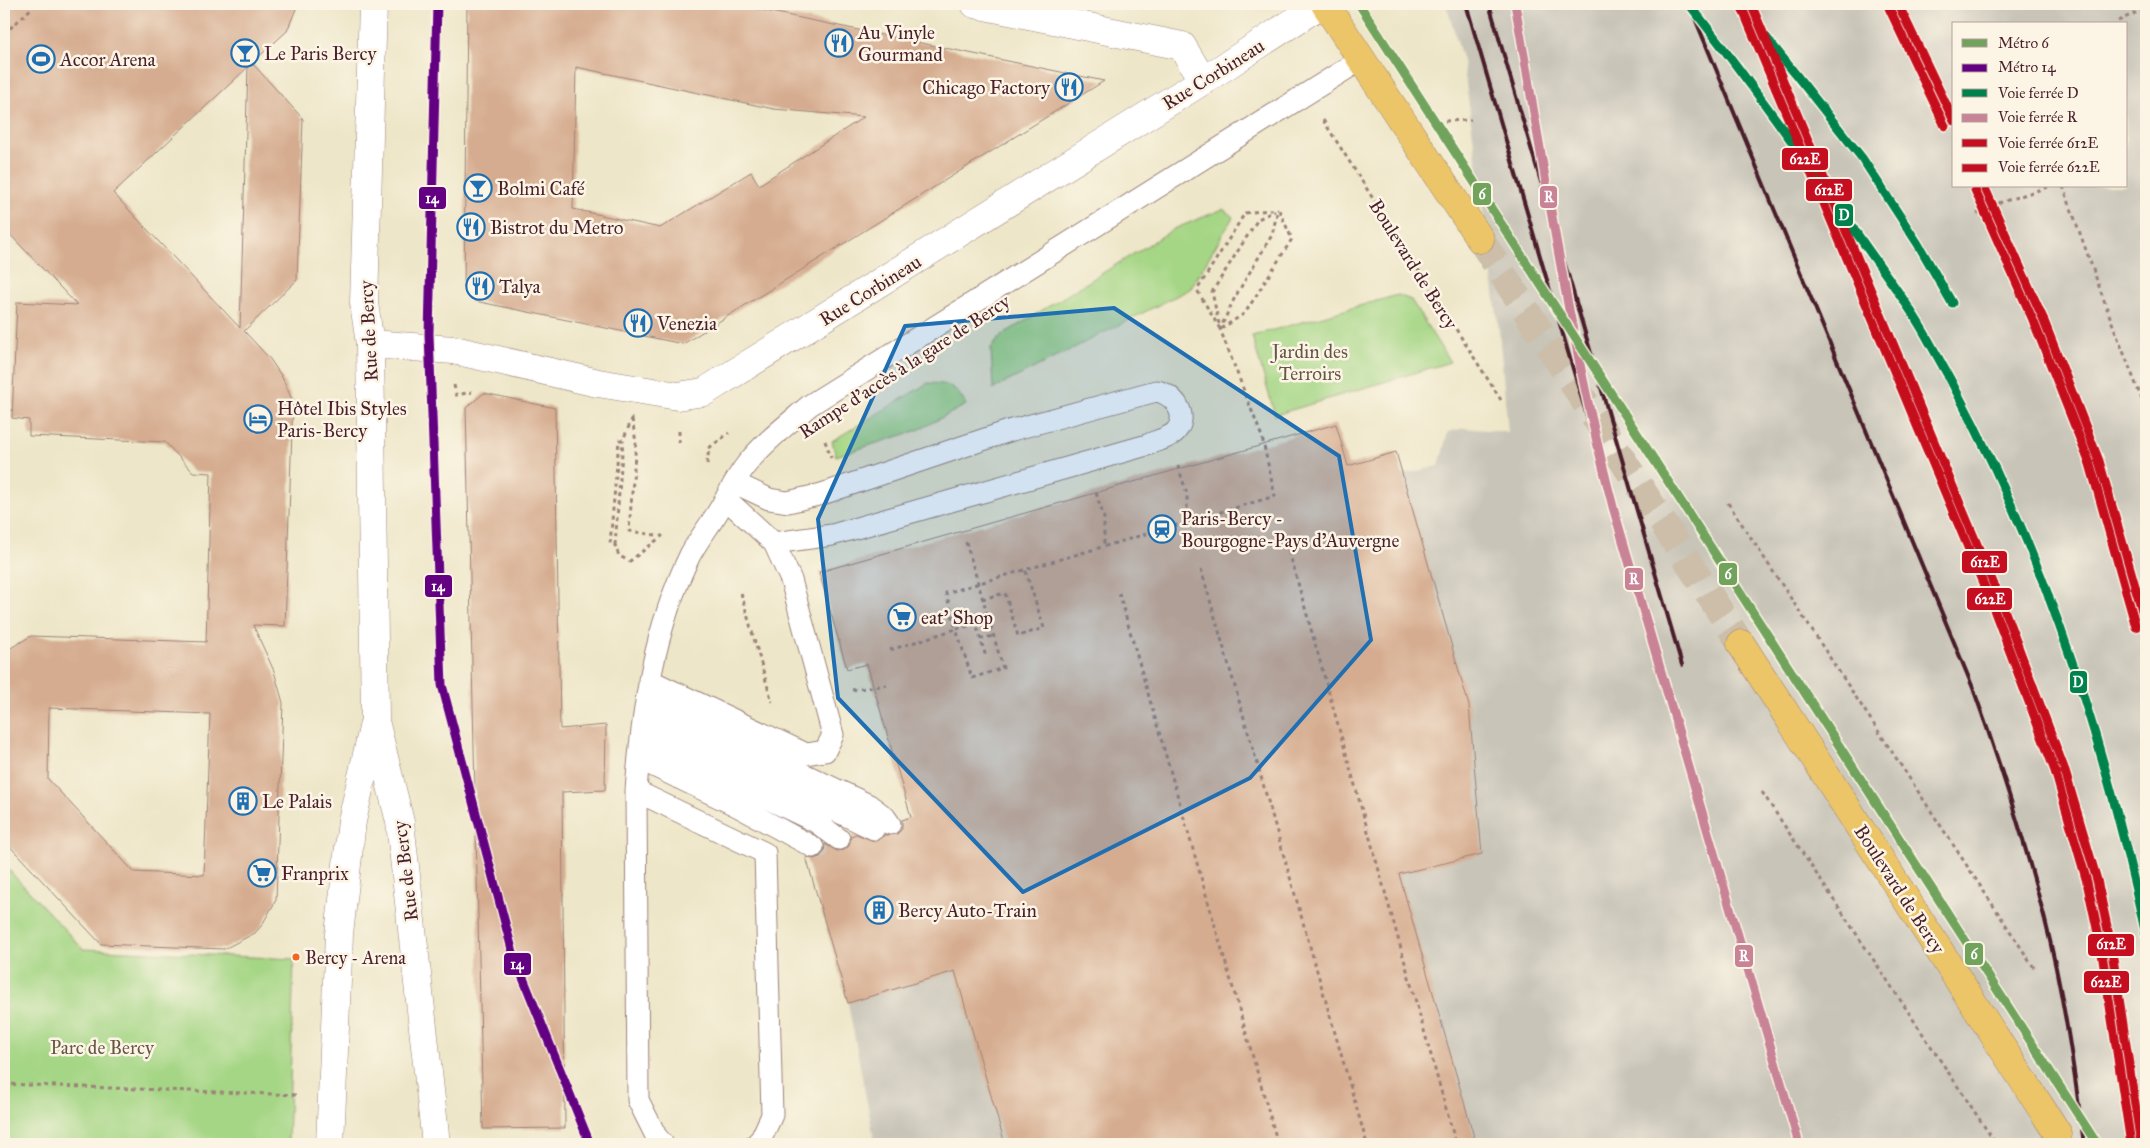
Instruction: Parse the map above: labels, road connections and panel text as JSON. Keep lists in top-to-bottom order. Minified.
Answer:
{"streets":{"main road":["Boulevard de Bercy"],"street":["Rue Corbineau","Rue de Bercy"]},"crossings":[["Rue Corbineau","Rue de Bercy"]],"parks":["Jardin des Terroirs","Parc de Bercy"],"places":{"restaurant":["Au Vinyle Gourmand","Chicago Factory","Bistrot du Metro","Talya","Venezia"],"bar":["Le Paris Bercy","Bolmi Café"],"sports":["Accor Arena"],"hotel":["Hôtel Ibis Styles Paris-Bercy"],"station":["Paris-Bercy - Bourgogne-Pays d'Auvergne"],"supermarket":["eat' Shop","Franprix"],"building":["Le Palais","Bercy Auto-Train"],"other":["Bercy - Arena"]},"lines":["metro line 6","metro line 14","rail line D","rail line R","rail line 612E","rail line 622E"],"legend":["Métro 6","Métro 14","Voie ferrée D","Voie ferrée R","Voie ferrée 612E","Voie ferrée 622E"]}
